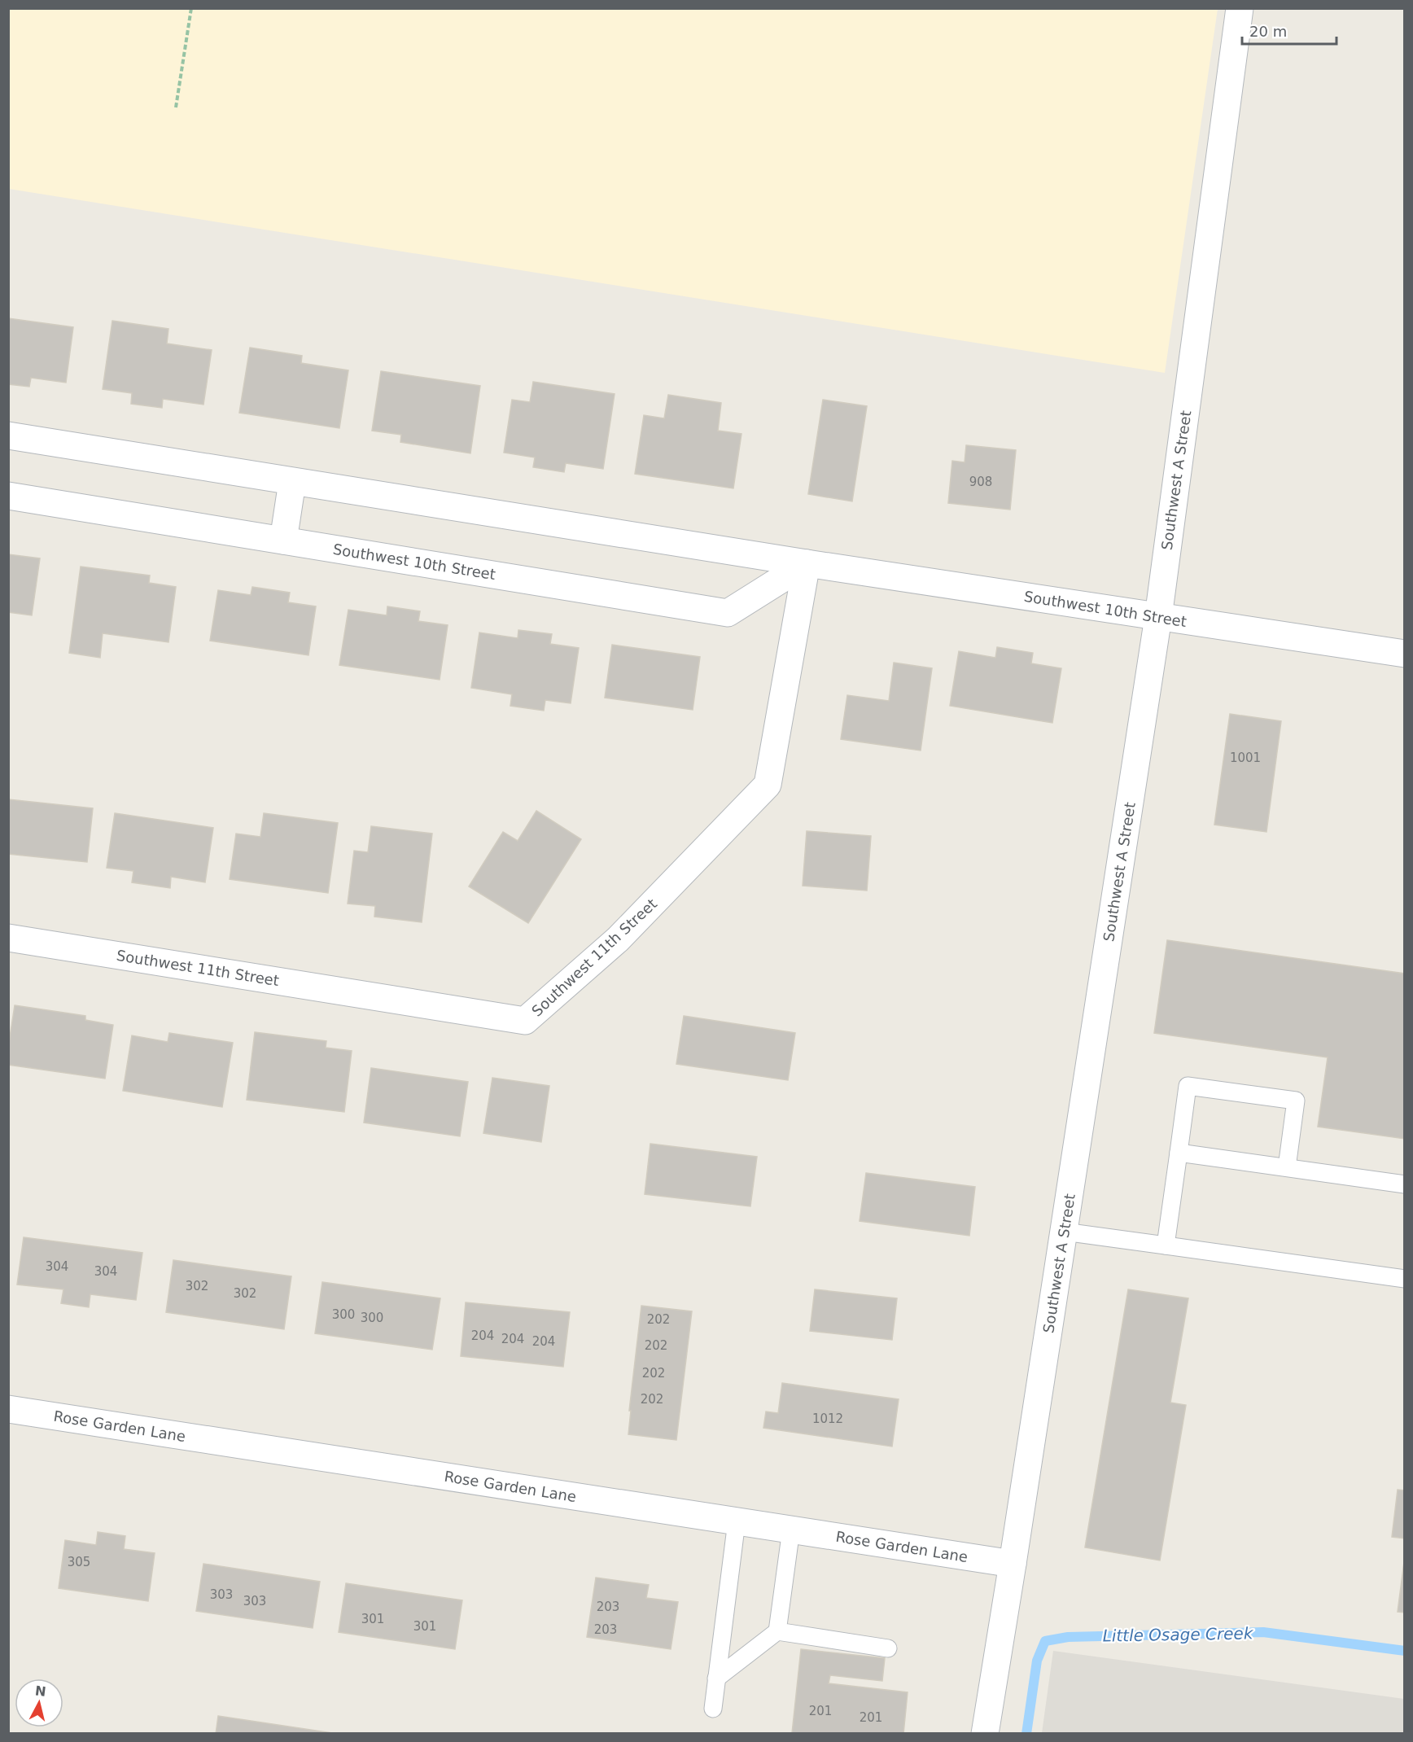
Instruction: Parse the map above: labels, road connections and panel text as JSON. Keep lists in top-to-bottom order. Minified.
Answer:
{"streets":{"street":["Southwest A Street","Southwest 10th Street","Southwest 11th Street","Rose Garden Lane"]},"crossings":[["Southwest A Street","Southwest 10th Street"],["Southwest A Street","Rose Garden Lane"],["Southwest 10th Street","Southwest 11th Street"]],"water":["Little Osage Creek"],"house_numbers":["908","1001","304","304","302","302","300","300","202","204","204","204","202","202","202","1012","305","303","303","203","301","301","203","201","201"],"scale_bar":"20 m","north":"top"}
